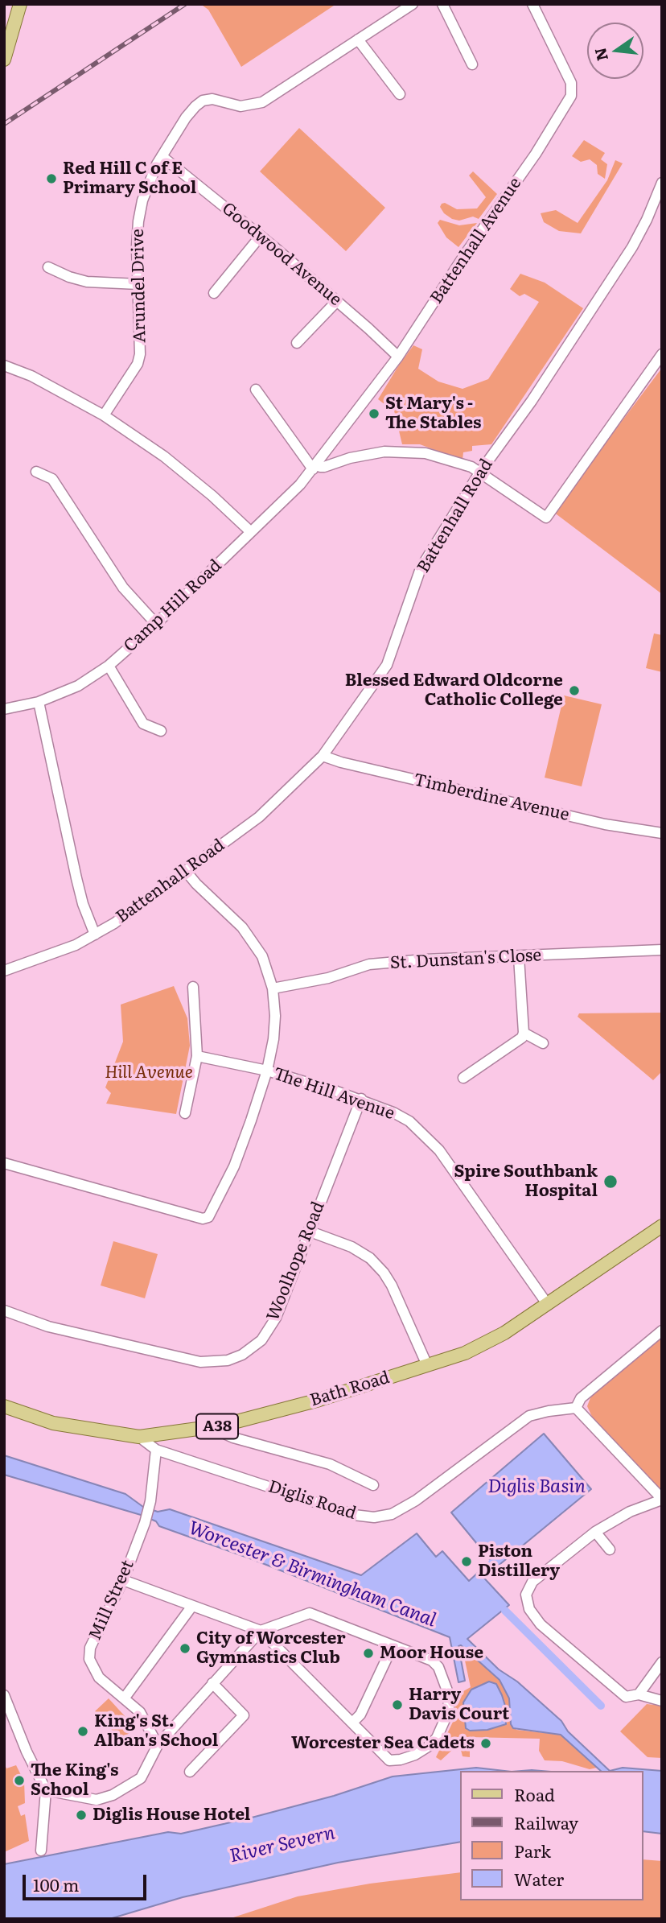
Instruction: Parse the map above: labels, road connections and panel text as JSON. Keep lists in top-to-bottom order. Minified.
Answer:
{"streets":{"main road":["Bath Road","A38"],"street":["Battenhall Avenue","Goodwood Avenue","Arundel Drive","Battenhall Road","Camp Hill Road","Timberdine Avenue","St. Dunstan's Close","The Hill Avenue","Woolhope Road","Diglis Road","Mill Street"]},"crossings":[["Battenhall Avenue","Goodwood Avenue"],["Battenhall Avenue","Camp Hill Road"],["Goodwood Avenue","Arundel Drive"],["Battenhall Road","Timberdine Avenue"],["The Hill Avenue","Woolhope Road"],["The Hill Avenue","Bath Road"],["Diglis Road","Mill Street"]],"water":["Diglis Basin","Worcester & Birmingham Canal","River Severn"],"parks":["Hill Avenue"],"places":["Red Hill C of E Primary School","St Mary's - The Stables","Blessed Edward Oldcorne Catholic College","Spire Southbank Hospital","Piston Distillery","City of Worcester Gymnastics Club","Moor House","Harry Davis Court","King's St. Alban's School","Worcester Sea Cadets","The King's School","Diglis House Hotel"],"legend":["Road","Railway","Park","Water"],"scale_bar":"100 m","north":"left"}
